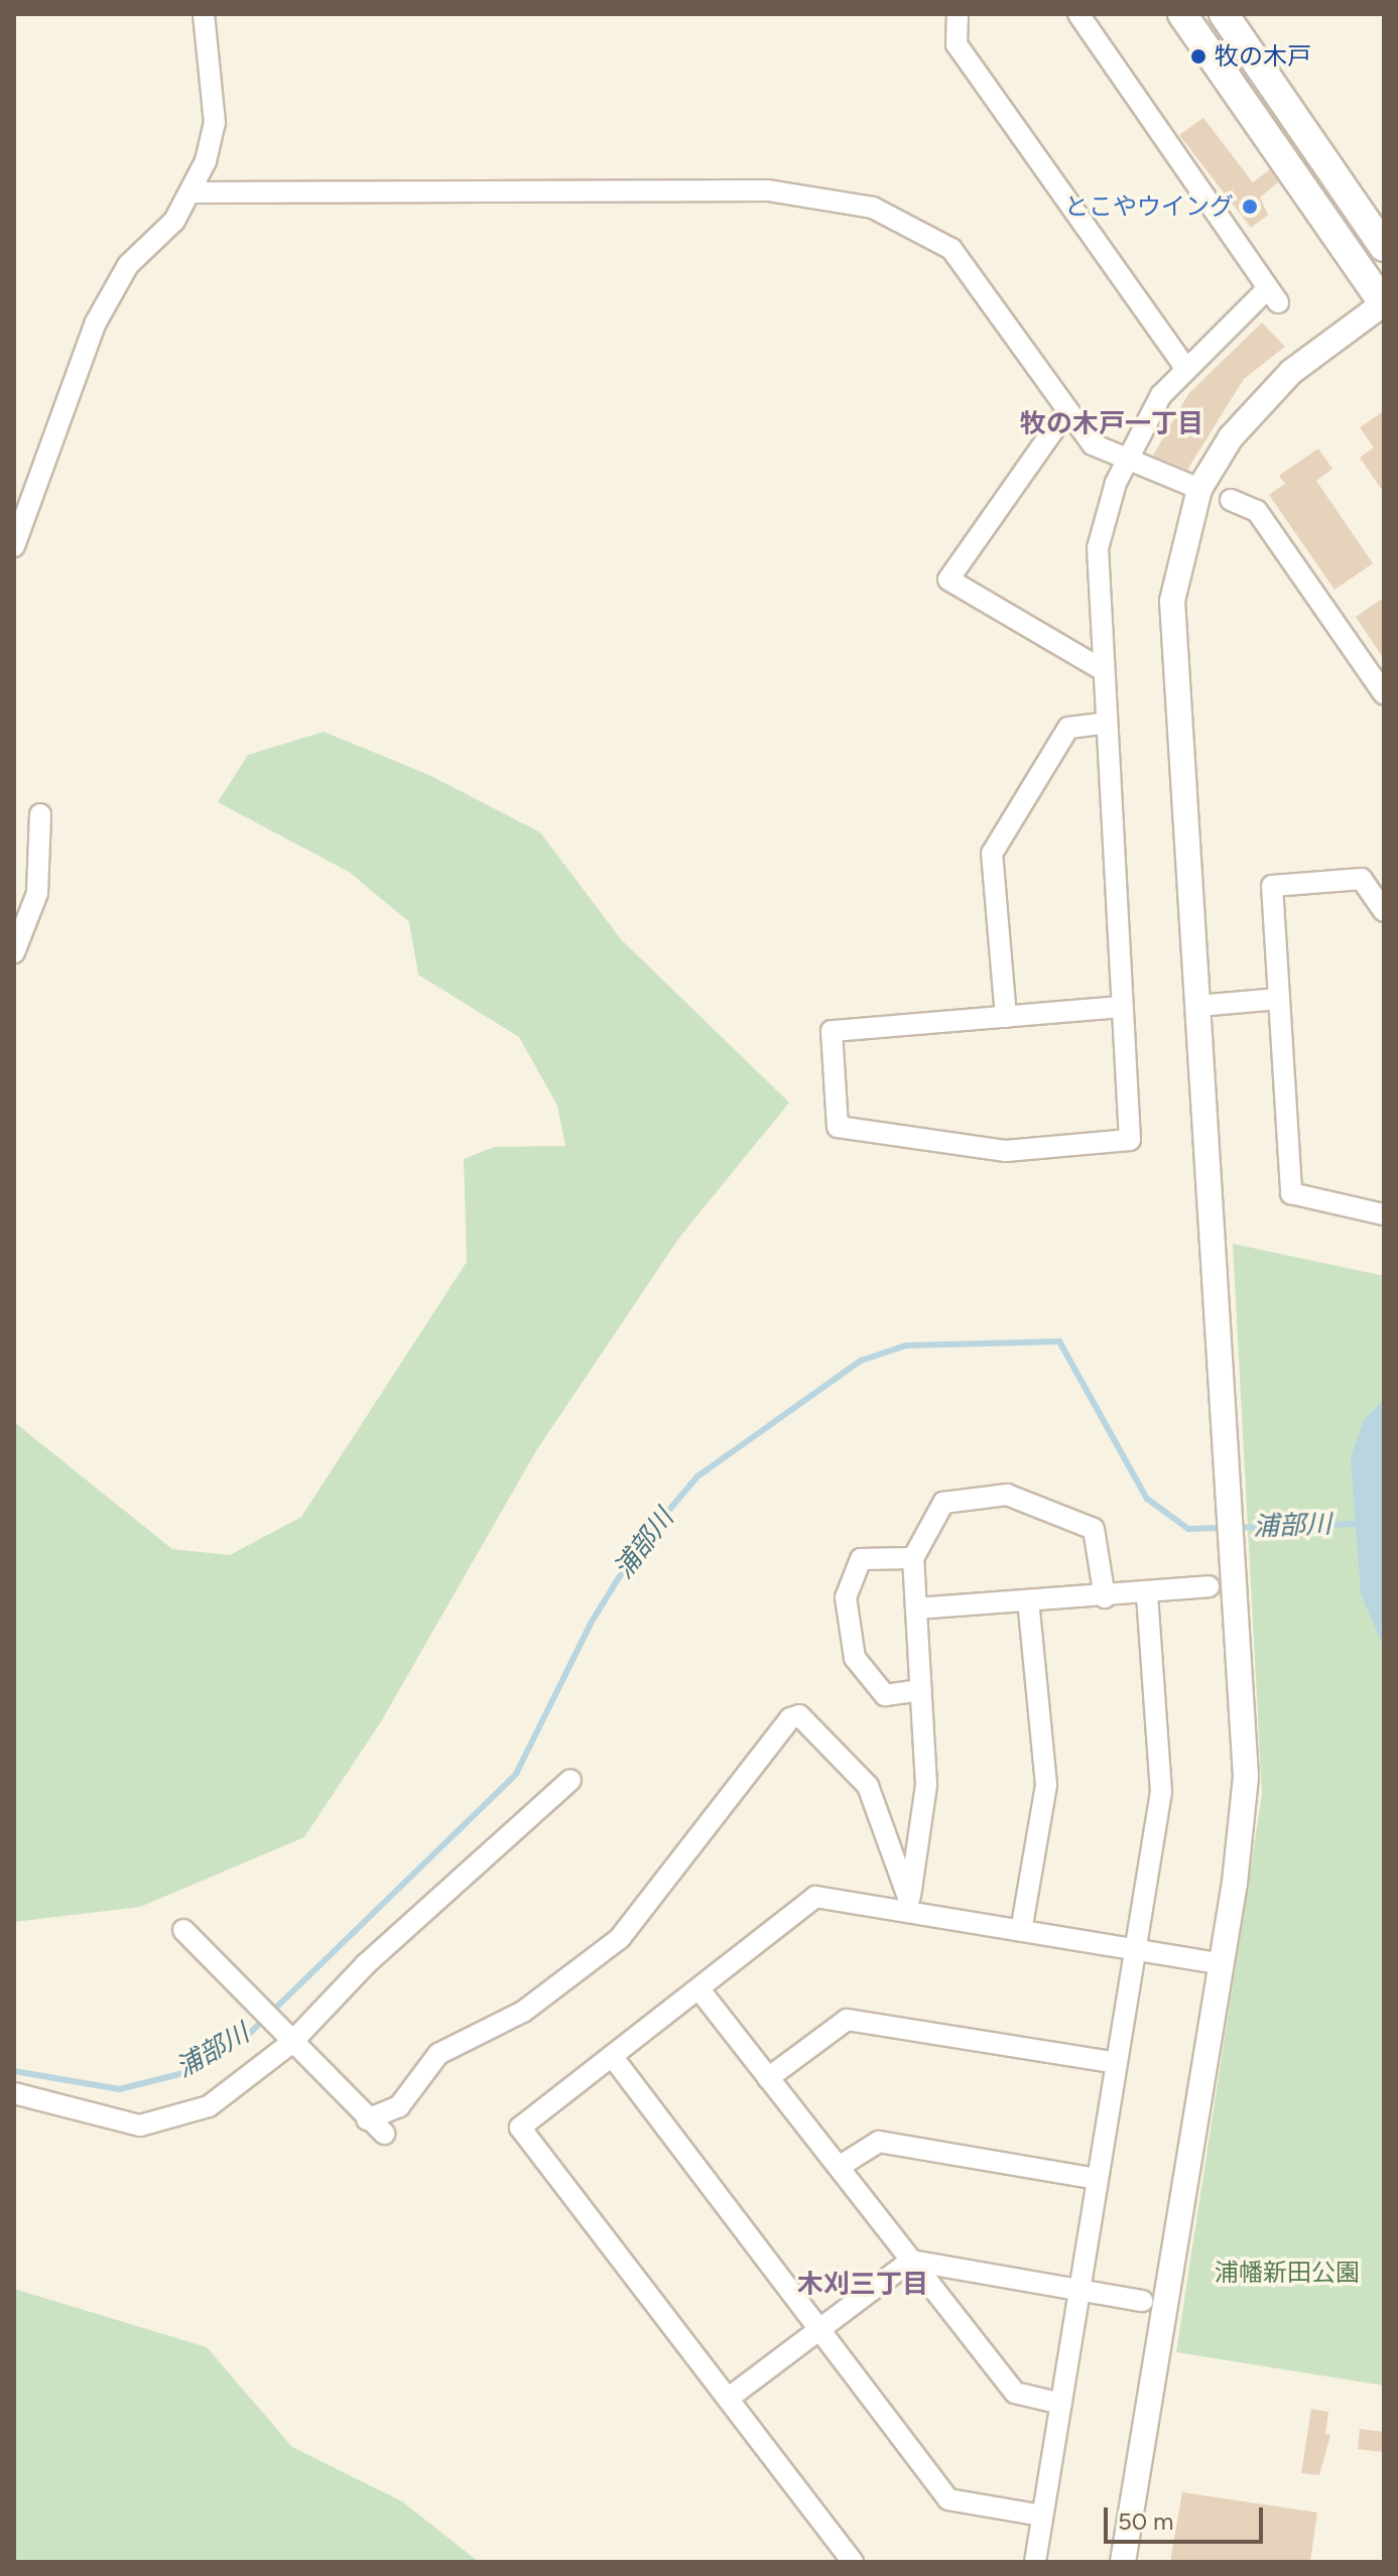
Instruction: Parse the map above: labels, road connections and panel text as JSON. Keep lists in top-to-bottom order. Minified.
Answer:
{"districts":["牧の木戸一丁目","木刈三丁目"],"water":["浦部川"],"parks":["浦幡新田公園"],"places":["牧の木戸","とこやウイング"],"scale_bar":"50 m"}
